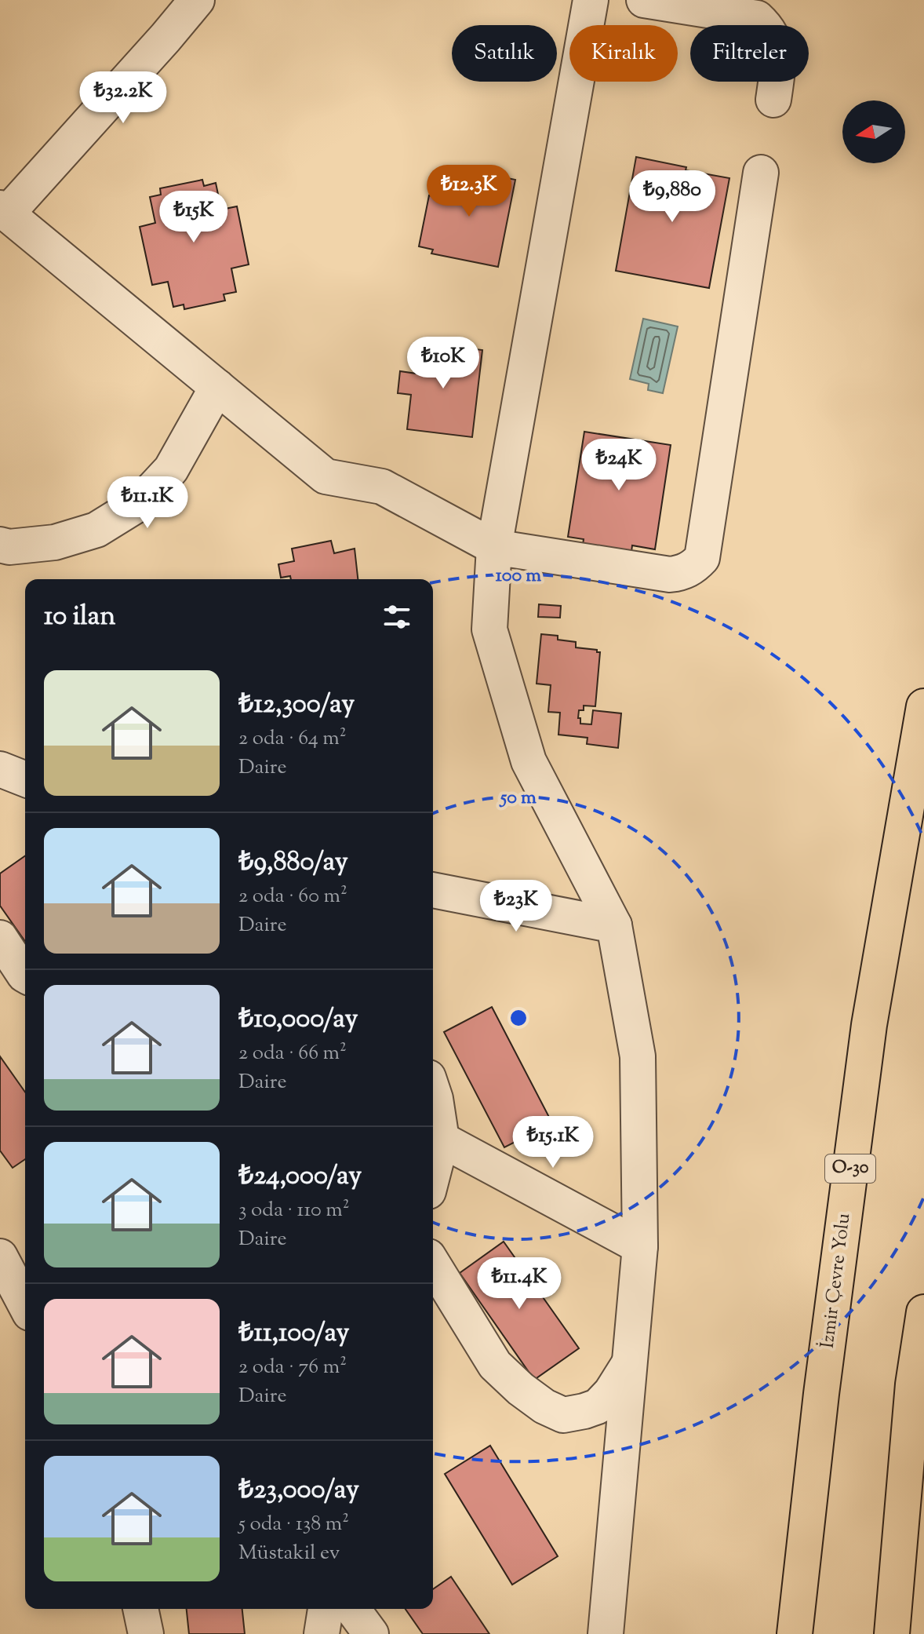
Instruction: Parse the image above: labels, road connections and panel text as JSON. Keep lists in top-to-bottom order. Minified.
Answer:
{"streets":{"highway":["O-30","İzmir Çevre Yolu"]},"north":"left","page":{"chip":["Satılık","Kiralık","Filtreler"],"price":["₺32.2K","₺12.3K","₺9,880","₺15K","₺10K","₺24K","₺11.1K","₺23K","₺15.1K","₺11.4K"],"heading":"10 ilan","list":[{"name":"₺12,300/ay","note":"2 oda · 64 m² · Daire"},{"name":"₺9,880/ay","note":"2 oda · 60 m² · Daire"},{"name":"₺10,000/ay","note":"2 oda · 66 m² · Daire"},{"name":"₺24,000/ay","note":"3 oda · 110 m² · Daire"},{"name":"₺11,100/ay","note":"2 oda · 76 m² · Daire"},{"name":"₺23,000/ay","note":"5 oda · 138 m² · Müstakil ev"}]},"rings":["100 m","50 m"]}
